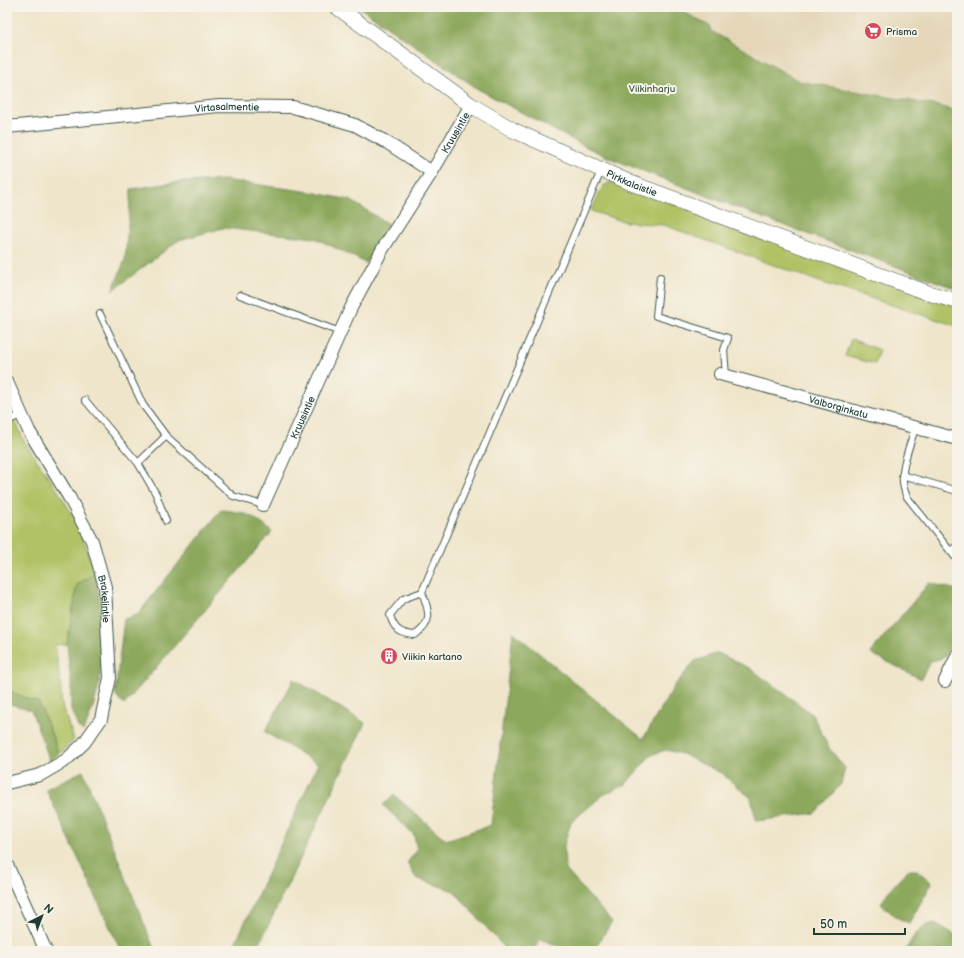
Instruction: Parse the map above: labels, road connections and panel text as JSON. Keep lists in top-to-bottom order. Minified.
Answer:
{"streets":{"street":["Virtasalmentie","Kruusintie","Pirkkalaistie","Valborginkatu","Brakelintie"]},"crossings":[["Virtasalmentie","Kruusintie"],["Kruusintie","Pirkkalaistie"]],"parks":["Viikinharju"],"places":{"supermarket":["Prisma"],"building":["Viikin kartano"]},"scale_bar":"50 m","north":"top right"}
